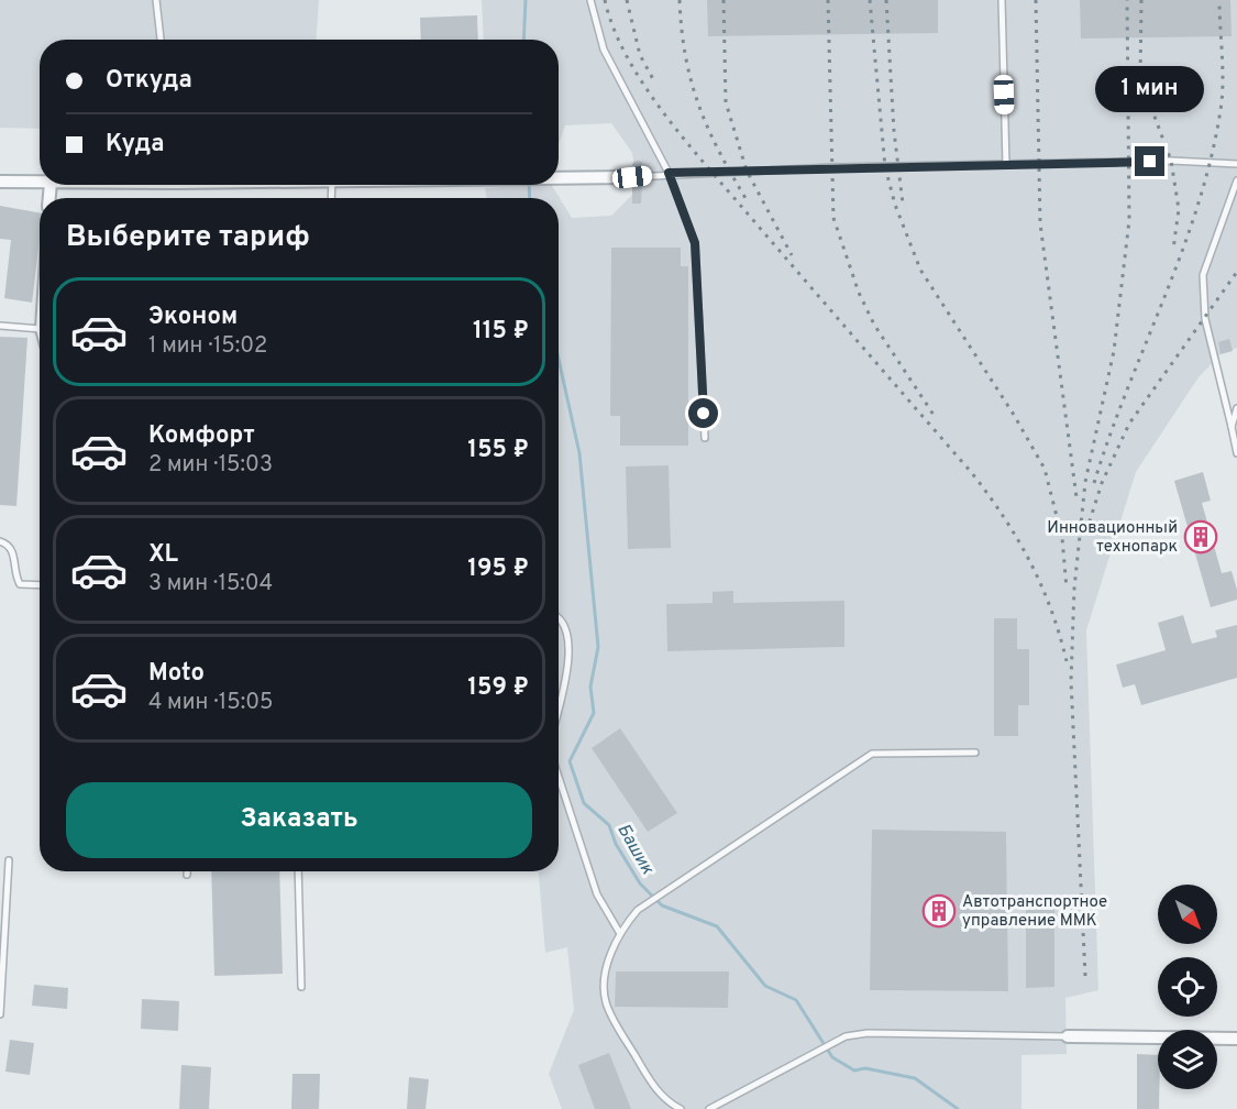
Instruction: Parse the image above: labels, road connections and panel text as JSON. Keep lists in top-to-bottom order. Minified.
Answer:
{"water":["Башик"],"places":{"building":["Инновационный технопарк","Автотранспортное управление ММК"]},"north":"bottom right","page":{"banner":["Откуда","Куда"],"bubble":"1 мин","heading":"Выберите тариф","list":[{"name":"Эконом","note":"1 мин · 15:02","value":"115 ₽"},{"name":"Комфорт","note":"2 мин · 15:03","value":"155 ₽"},{"name":"XL","note":"3 мин · 15:04","value":"195 ₽"},{"name":"Moto","note":"4 мин · 15:05","value":"159 ₽"}],"buttons":"Заказать"}}
